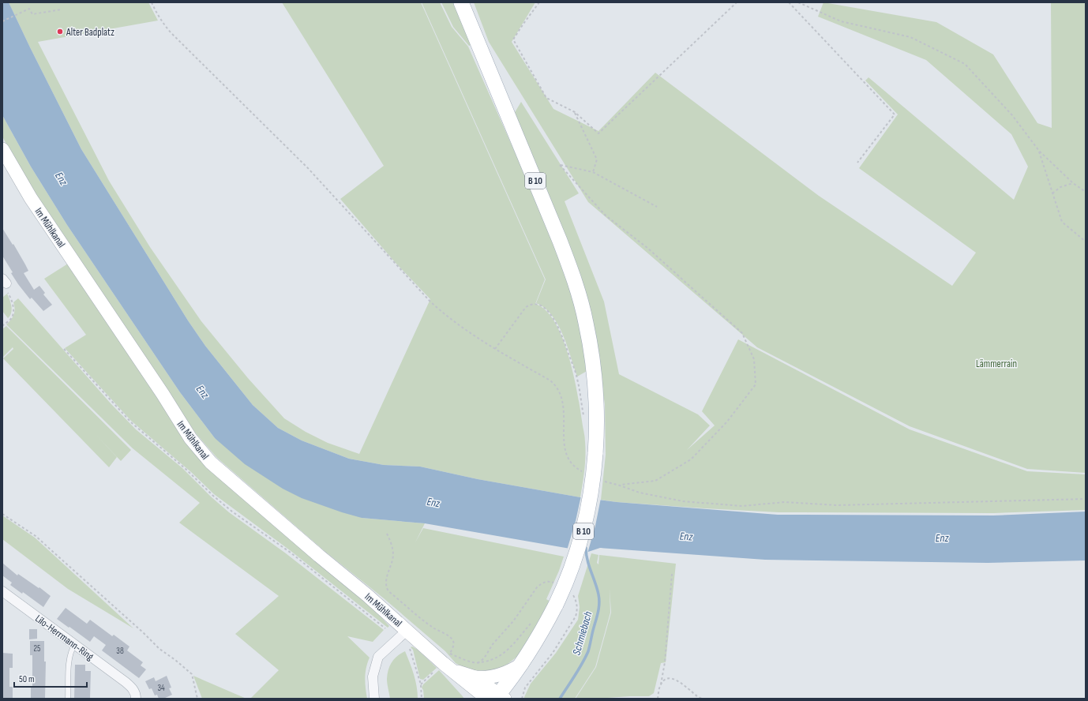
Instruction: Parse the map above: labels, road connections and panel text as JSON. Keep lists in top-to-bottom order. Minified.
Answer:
{"streets":{"main road":["B 10"],"street":["Im Mühlkanal","Lilo-Herrmann-Ring"]},"crossings":[["B 10","Im Mühlkanal"]],"water":["Enz","Schmiebach"],"parks":["Lämmerrain"],"places":["Alter Badplatz"],"house_numbers":["25","38","34"],"scale_bar":"50 m"}
